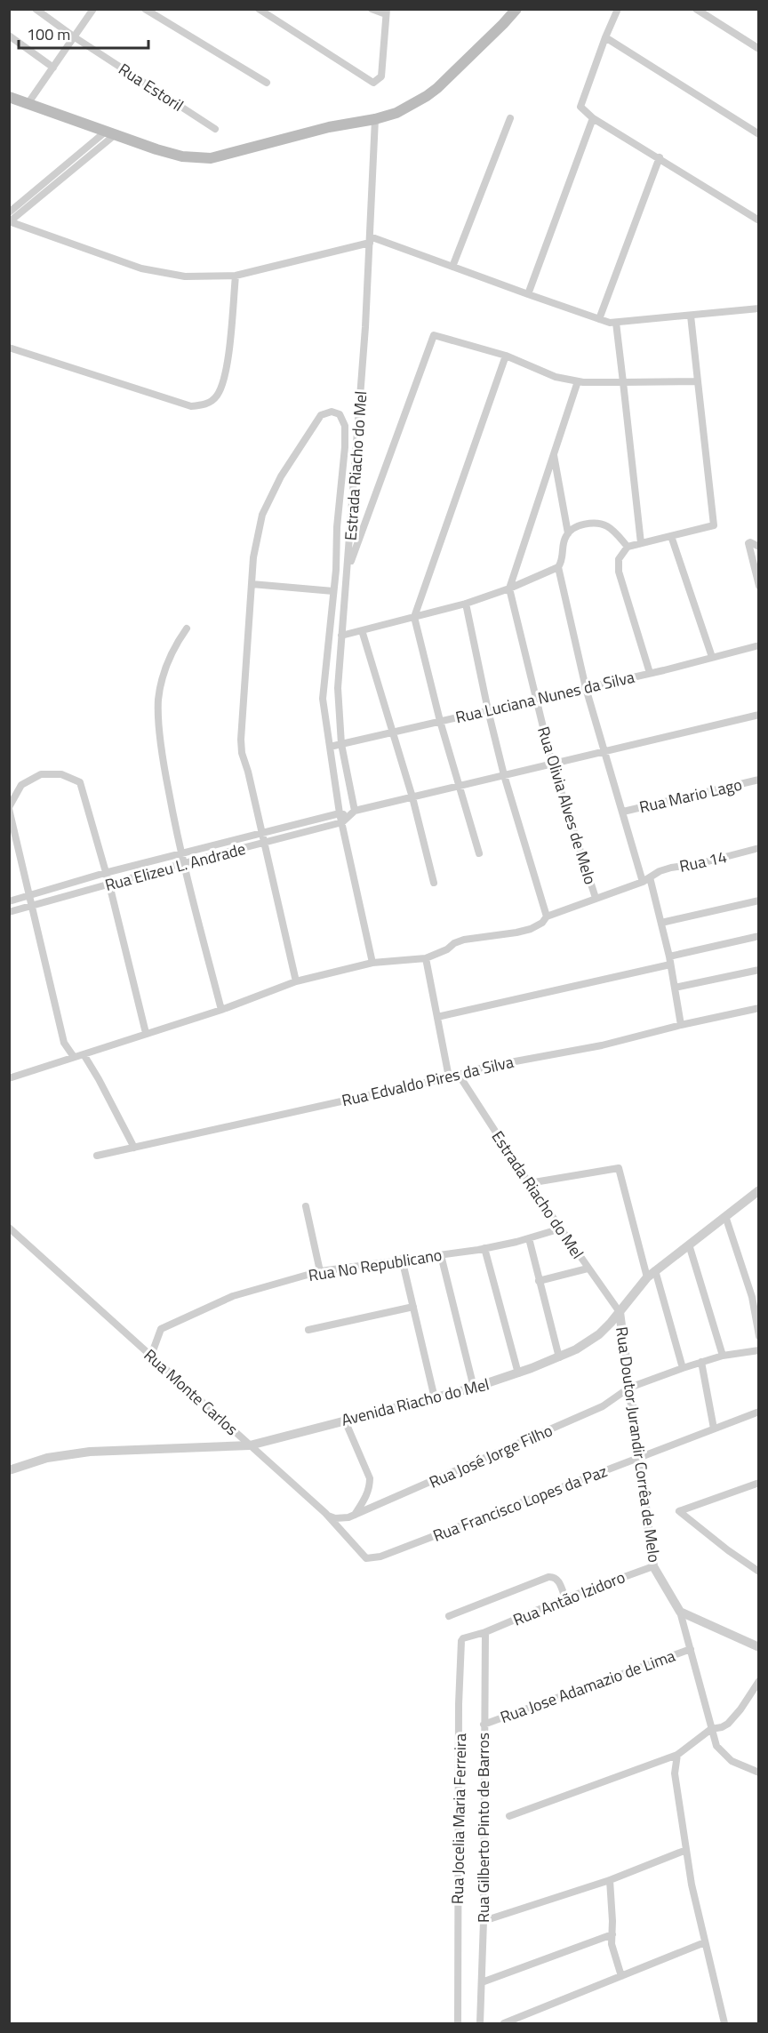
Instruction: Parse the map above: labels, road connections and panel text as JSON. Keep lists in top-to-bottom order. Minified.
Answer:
{"streets":{"street":["Rua Estoril","Estrada Riacho do Mel","Rua Luciana Nunes da Silva","Rua Mario Lago","Rua Olivia Alves de Melo","Rua 14","Rua Elizeu L. Andrade","Rua Edvaldo Pires da Silva","Rua No Republicano","Rua Monte Carlos","Avenida Riacho do Mel","Rua Doutor Jurandir Corrêa de Melo","Rua José Jorge Filho","Rua Francisco Lopes da Paz","Rua Antão Izidoro","Rua Jose Adamazio de Lima","Rua Jocelia Maria Ferreira","Rua Gilberto Pinto de Barros"]},"crossings":[["Estrada Riacho do Mel","Rua Luciana Nunes da Silva"],["Estrada Riacho do Mel","Rua Edvaldo Pires da Silva"],["Estrada Riacho do Mel","Rua No Republicano"],["Estrada Riacho do Mel","Avenida Riacho do Mel"],["Estrada Riacho do Mel","Rua Doutor Jurandir Corrêa de Melo"],["Rua Luciana Nunes da Silva","Rua Olivia Alves de Melo"],["Rua Olivia Alves de Melo","Rua 14"],["Rua No Republicano","Rua Monte Carlos"],["Rua Monte Carlos","Avenida Riacho do Mel"],["Rua Monte Carlos","Rua José Jorge Filho"],["Rua Monte Carlos","Rua Francisco Lopes da Paz"],["Avenida Riacho do Mel","Rua Doutor Jurandir Corrêa de Melo"],["Rua Doutor Jurandir Corrêa de Melo","Rua José Jorge Filho"],["Rua Doutor Jurandir Corrêa de Melo","Rua Francisco Lopes da Paz"],["Rua Doutor Jurandir Corrêa de Melo","Rua Antão Izidoro"],["Rua Antão Izidoro","Rua Jocelia Maria Ferreira"],["Rua Antão Izidoro","Rua Gilberto Pinto de Barros"],["Rua Jose Adamazio de Lima","Rua Gilberto Pinto de Barros"],["Rua Jocelia Maria Ferreira","Rua Gilberto Pinto de Barros"]],"scale_bar":"100 m"}
